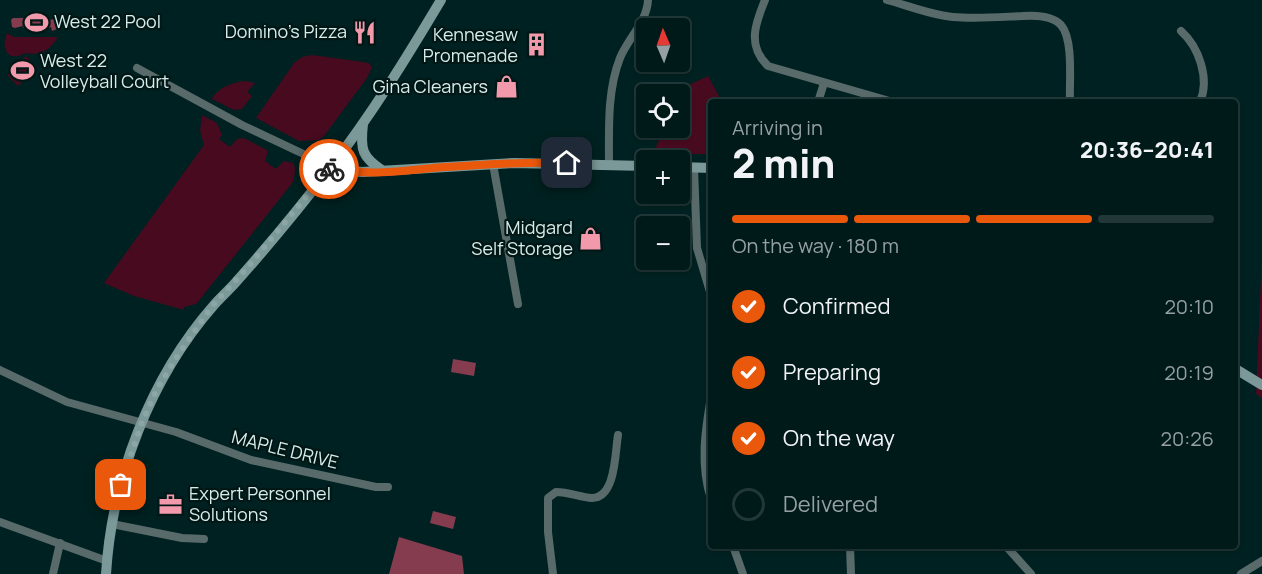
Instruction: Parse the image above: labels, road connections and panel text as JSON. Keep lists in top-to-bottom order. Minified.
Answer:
{"streets":{"street":["MAPLE DRIVE"]},"places":{"sports":["West 22 Pool","West 22 Volleyball Court"],"restaurant":["Domino's Pizza"],"building":["Kennesaw Promenade"],"shop":["Gina Cleaners","Midgard Self Storage"],"office":["Expert Personnel Solutions"]},"north":"top","page":{"map_buttons":["+","−"],"heading":["2 min","Arriving in","20:36–20:41"],"bar":"On the way · 180 m","list":[["Confirmed","20:10"],["Preparing","20:19"],["On the way","20:26"],"Delivered"]}}
